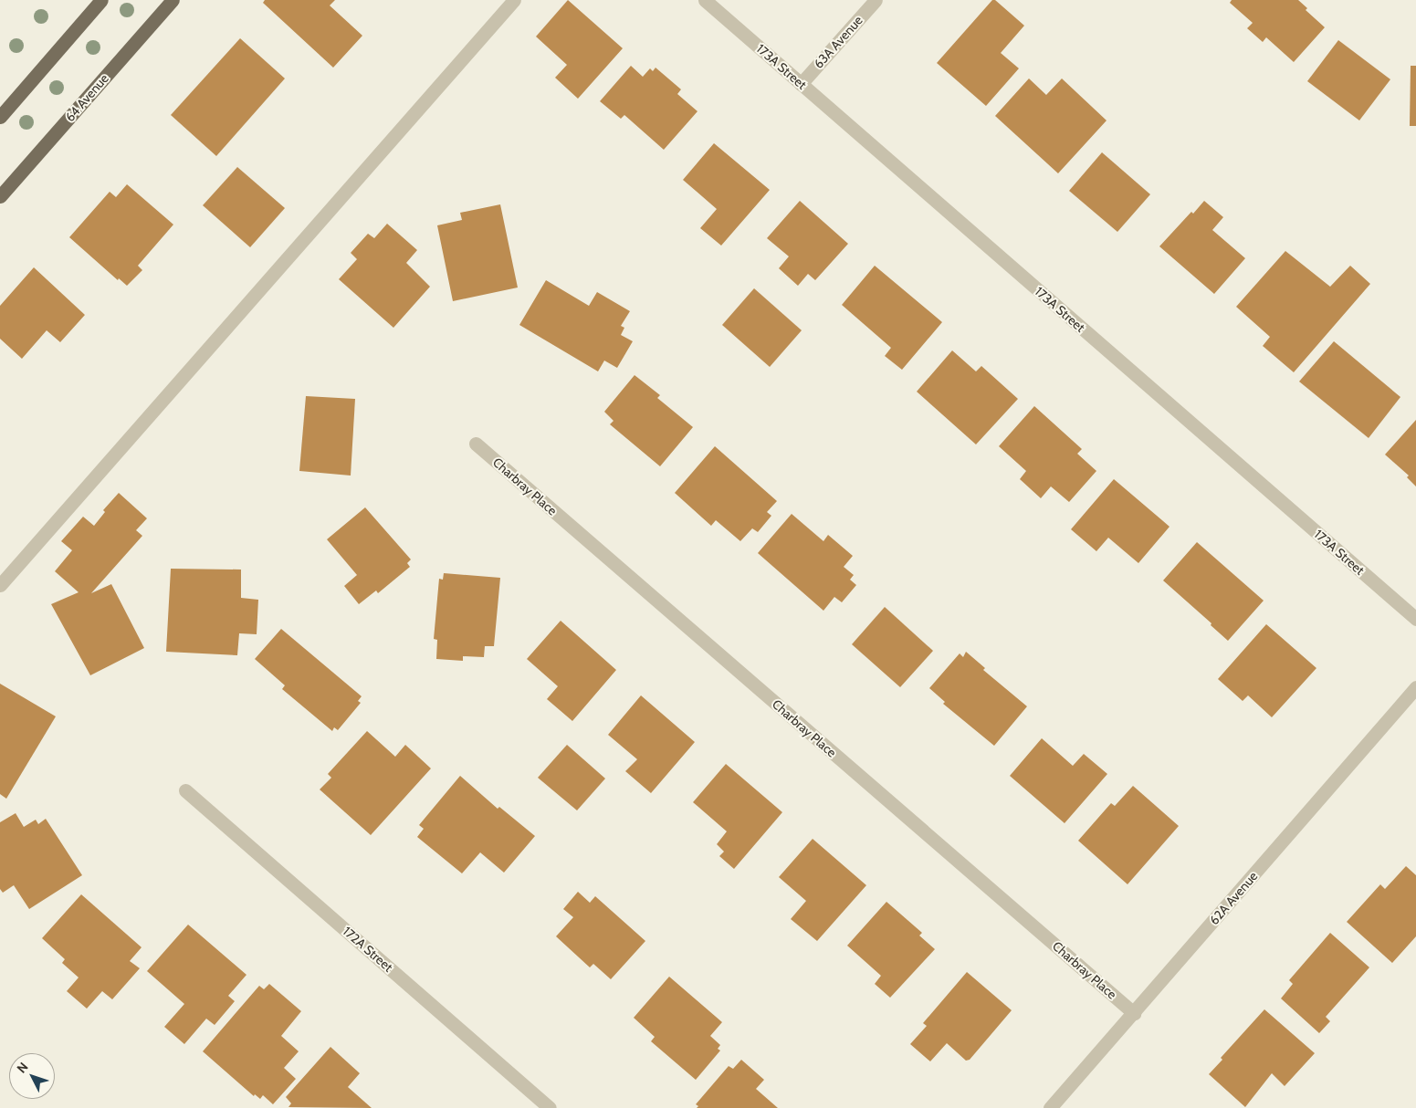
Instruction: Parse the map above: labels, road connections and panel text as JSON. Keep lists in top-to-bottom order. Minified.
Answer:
{"streets":{"main road":["64 Avenue"],"street":["63A Avenue","173A Street","Charbray Place","62A Avenue","172A Street"]},"crossings":[["63A Avenue","173A Street"],["Charbray Place","62A Avenue"]],"north":"top left"}
